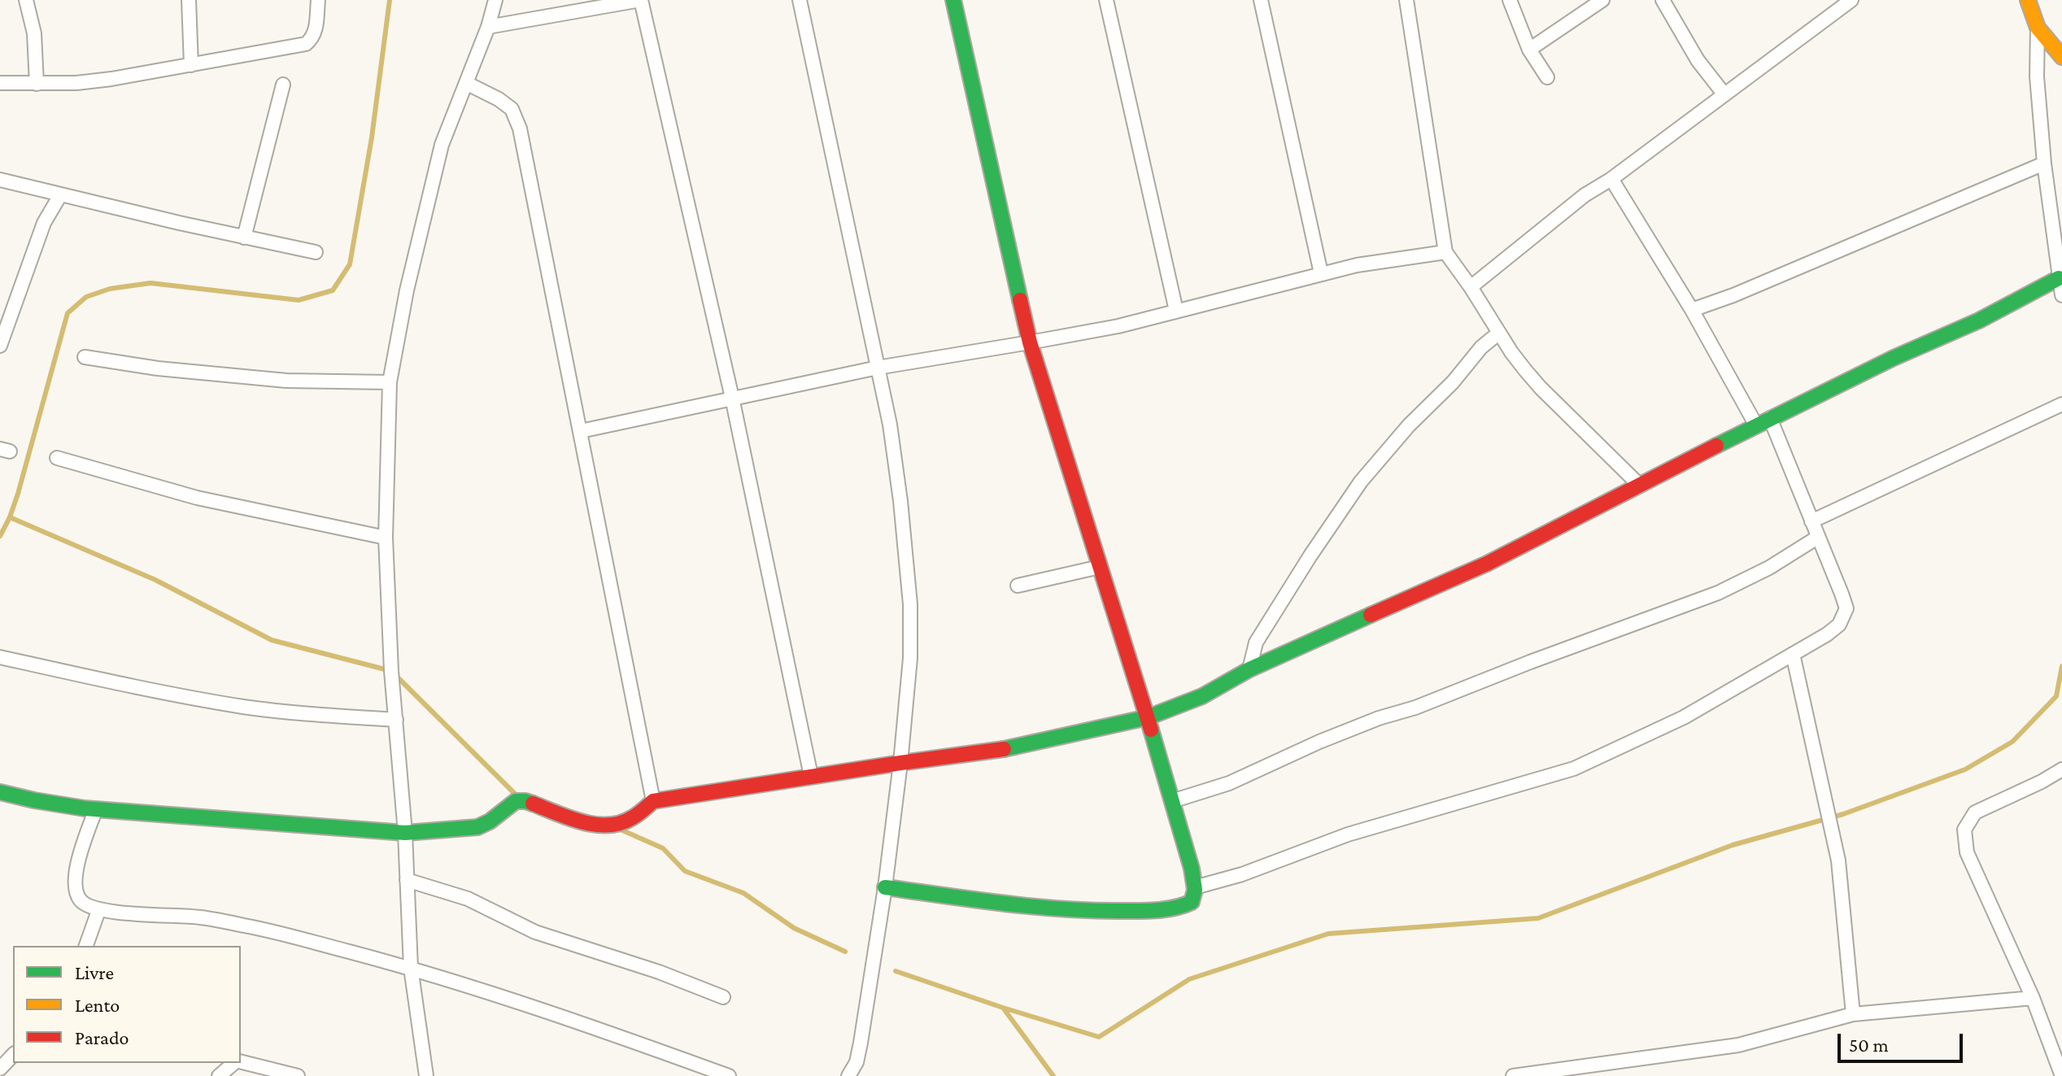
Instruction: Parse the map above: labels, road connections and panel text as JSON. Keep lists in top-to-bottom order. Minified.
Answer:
{"legend":["Livre","Lento","Parado"],"scale_bar":"50 m"}
